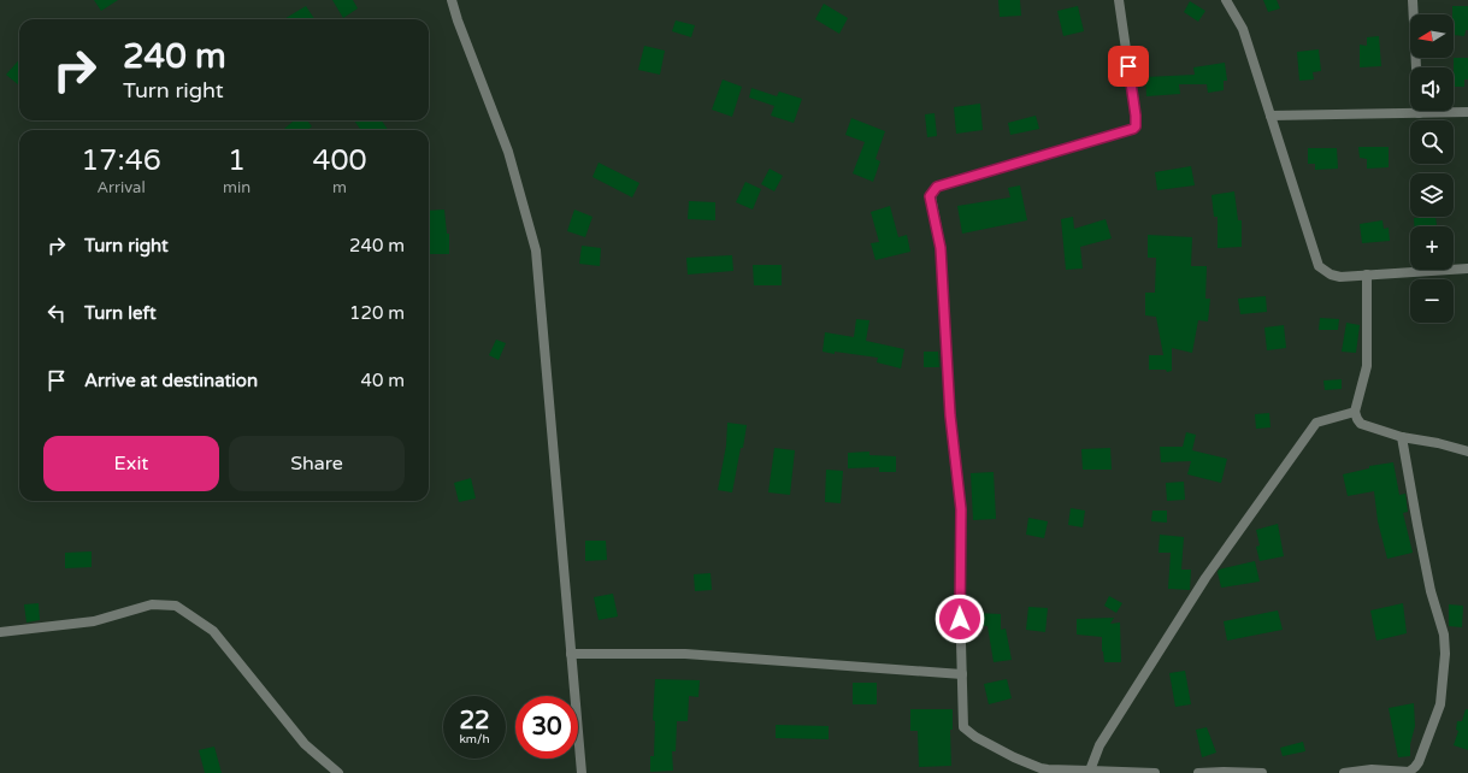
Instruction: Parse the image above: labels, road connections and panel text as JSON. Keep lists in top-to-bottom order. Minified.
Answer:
{"north":"left","page":{"map_buttons":["+","−"],"turn":["240 m","Turn right"],"eta":["17:46","Arrival","1","min","400","m"],"list":[{"name":"Turn right","value":"240 m"},{"name":"Turn left","value":"120 m"},{"name":"Arrive at destination","value":"40 m"}],"buttons":["Exit","Share"],"speed":"22 km/h","limit":"30"}}
